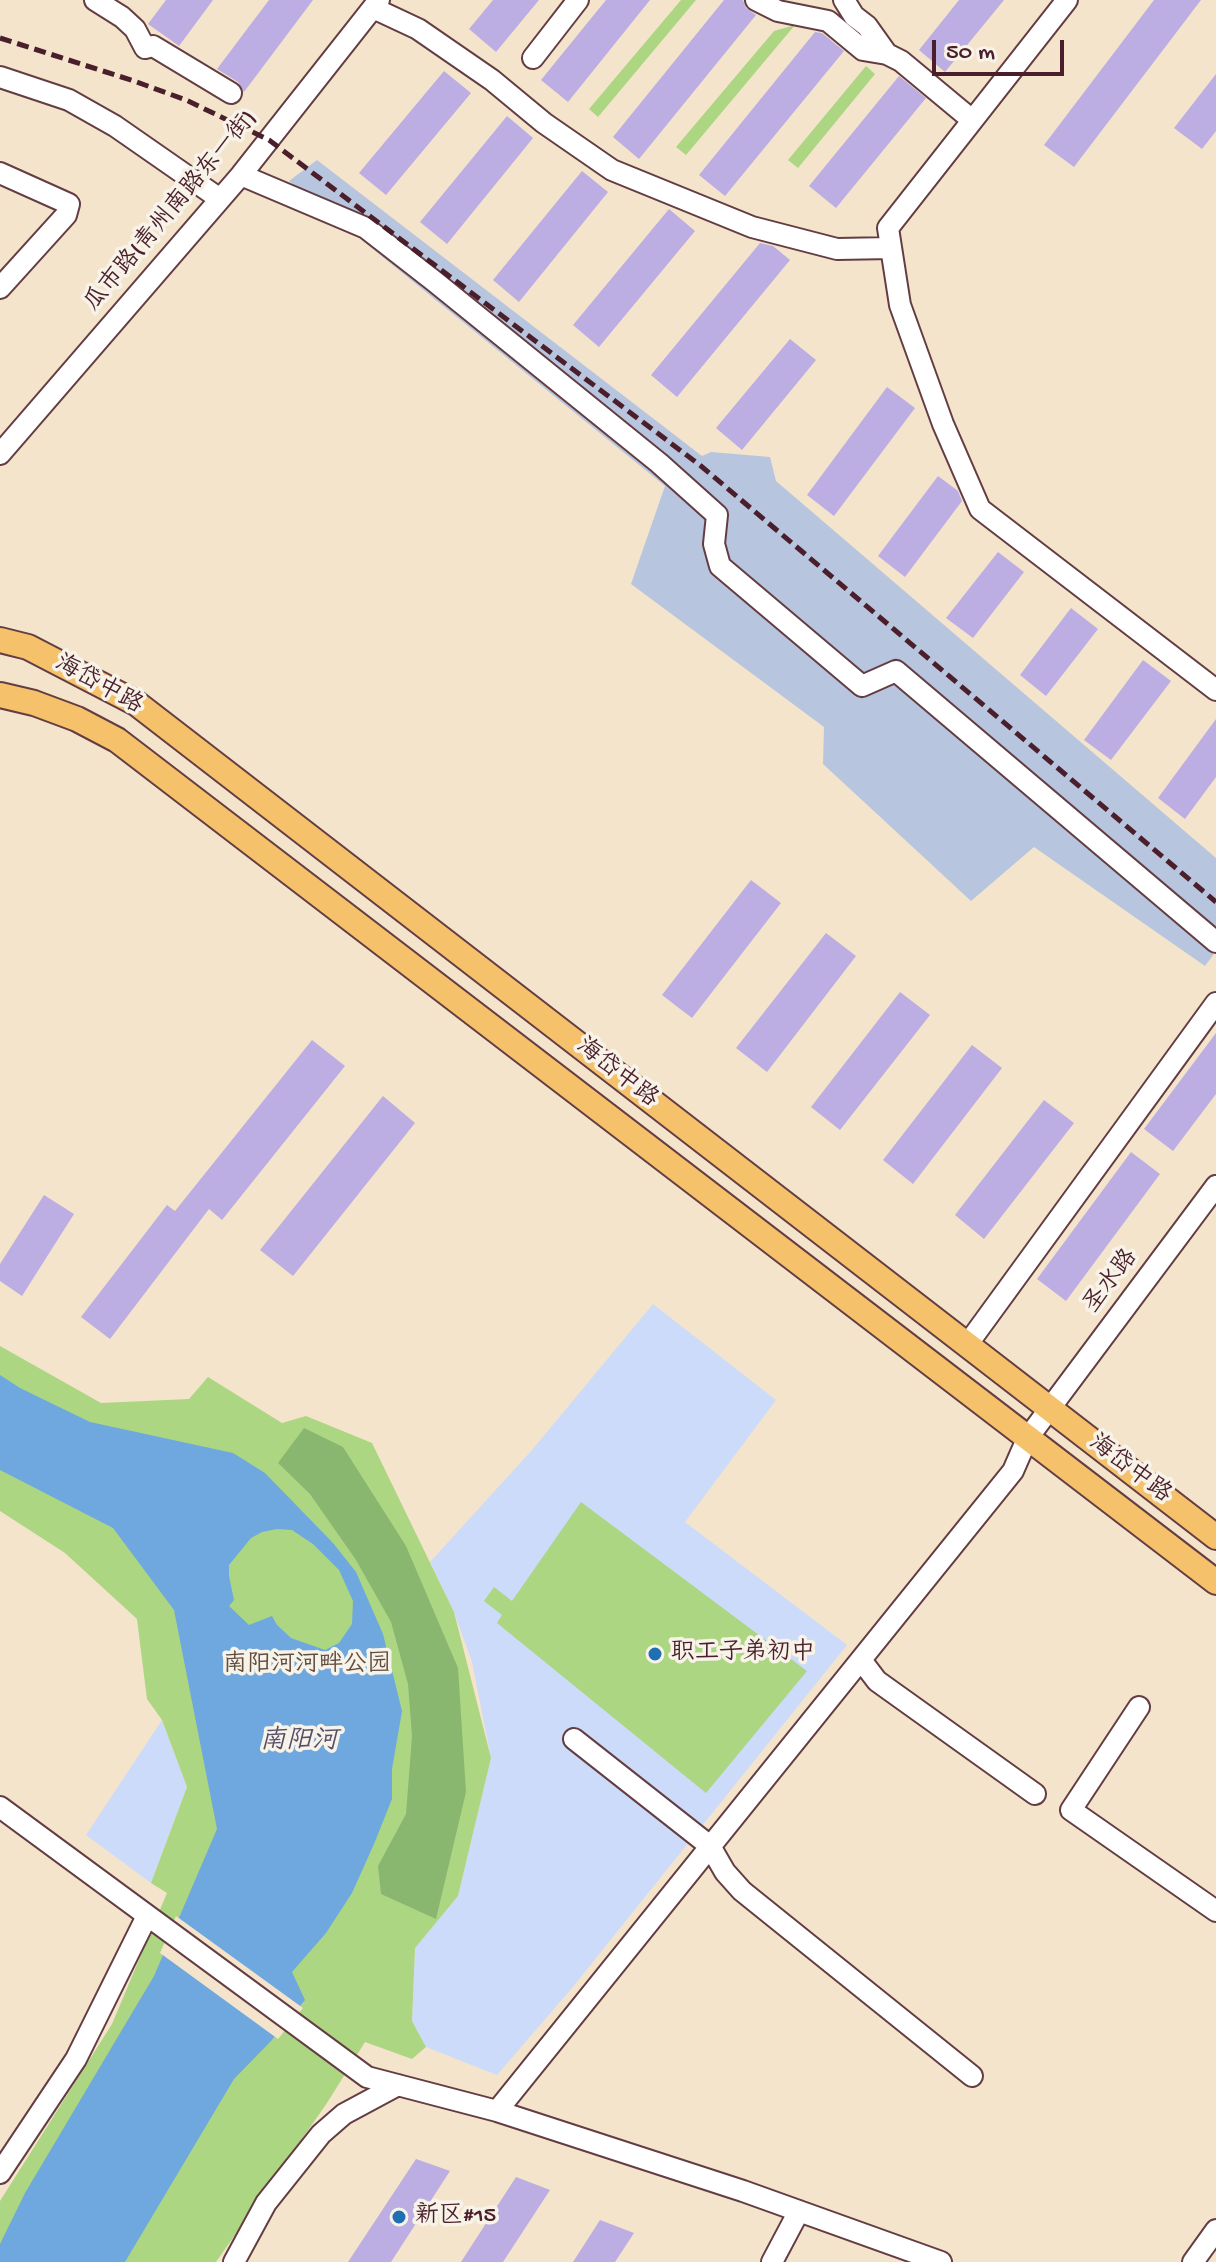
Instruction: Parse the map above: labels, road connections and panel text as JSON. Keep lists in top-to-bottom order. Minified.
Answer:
{"streets":{"main road":["海岱中路"],"street":["瓜市路(青州南路东一街)","圣水路"]},"crossings":[["海岱中路","圣水路"]],"water":["南阳河"],"parks":["南阳河河畔公园"],"places":["职工子弟初中","新区#15"],"scale_bar":"50 m"}
